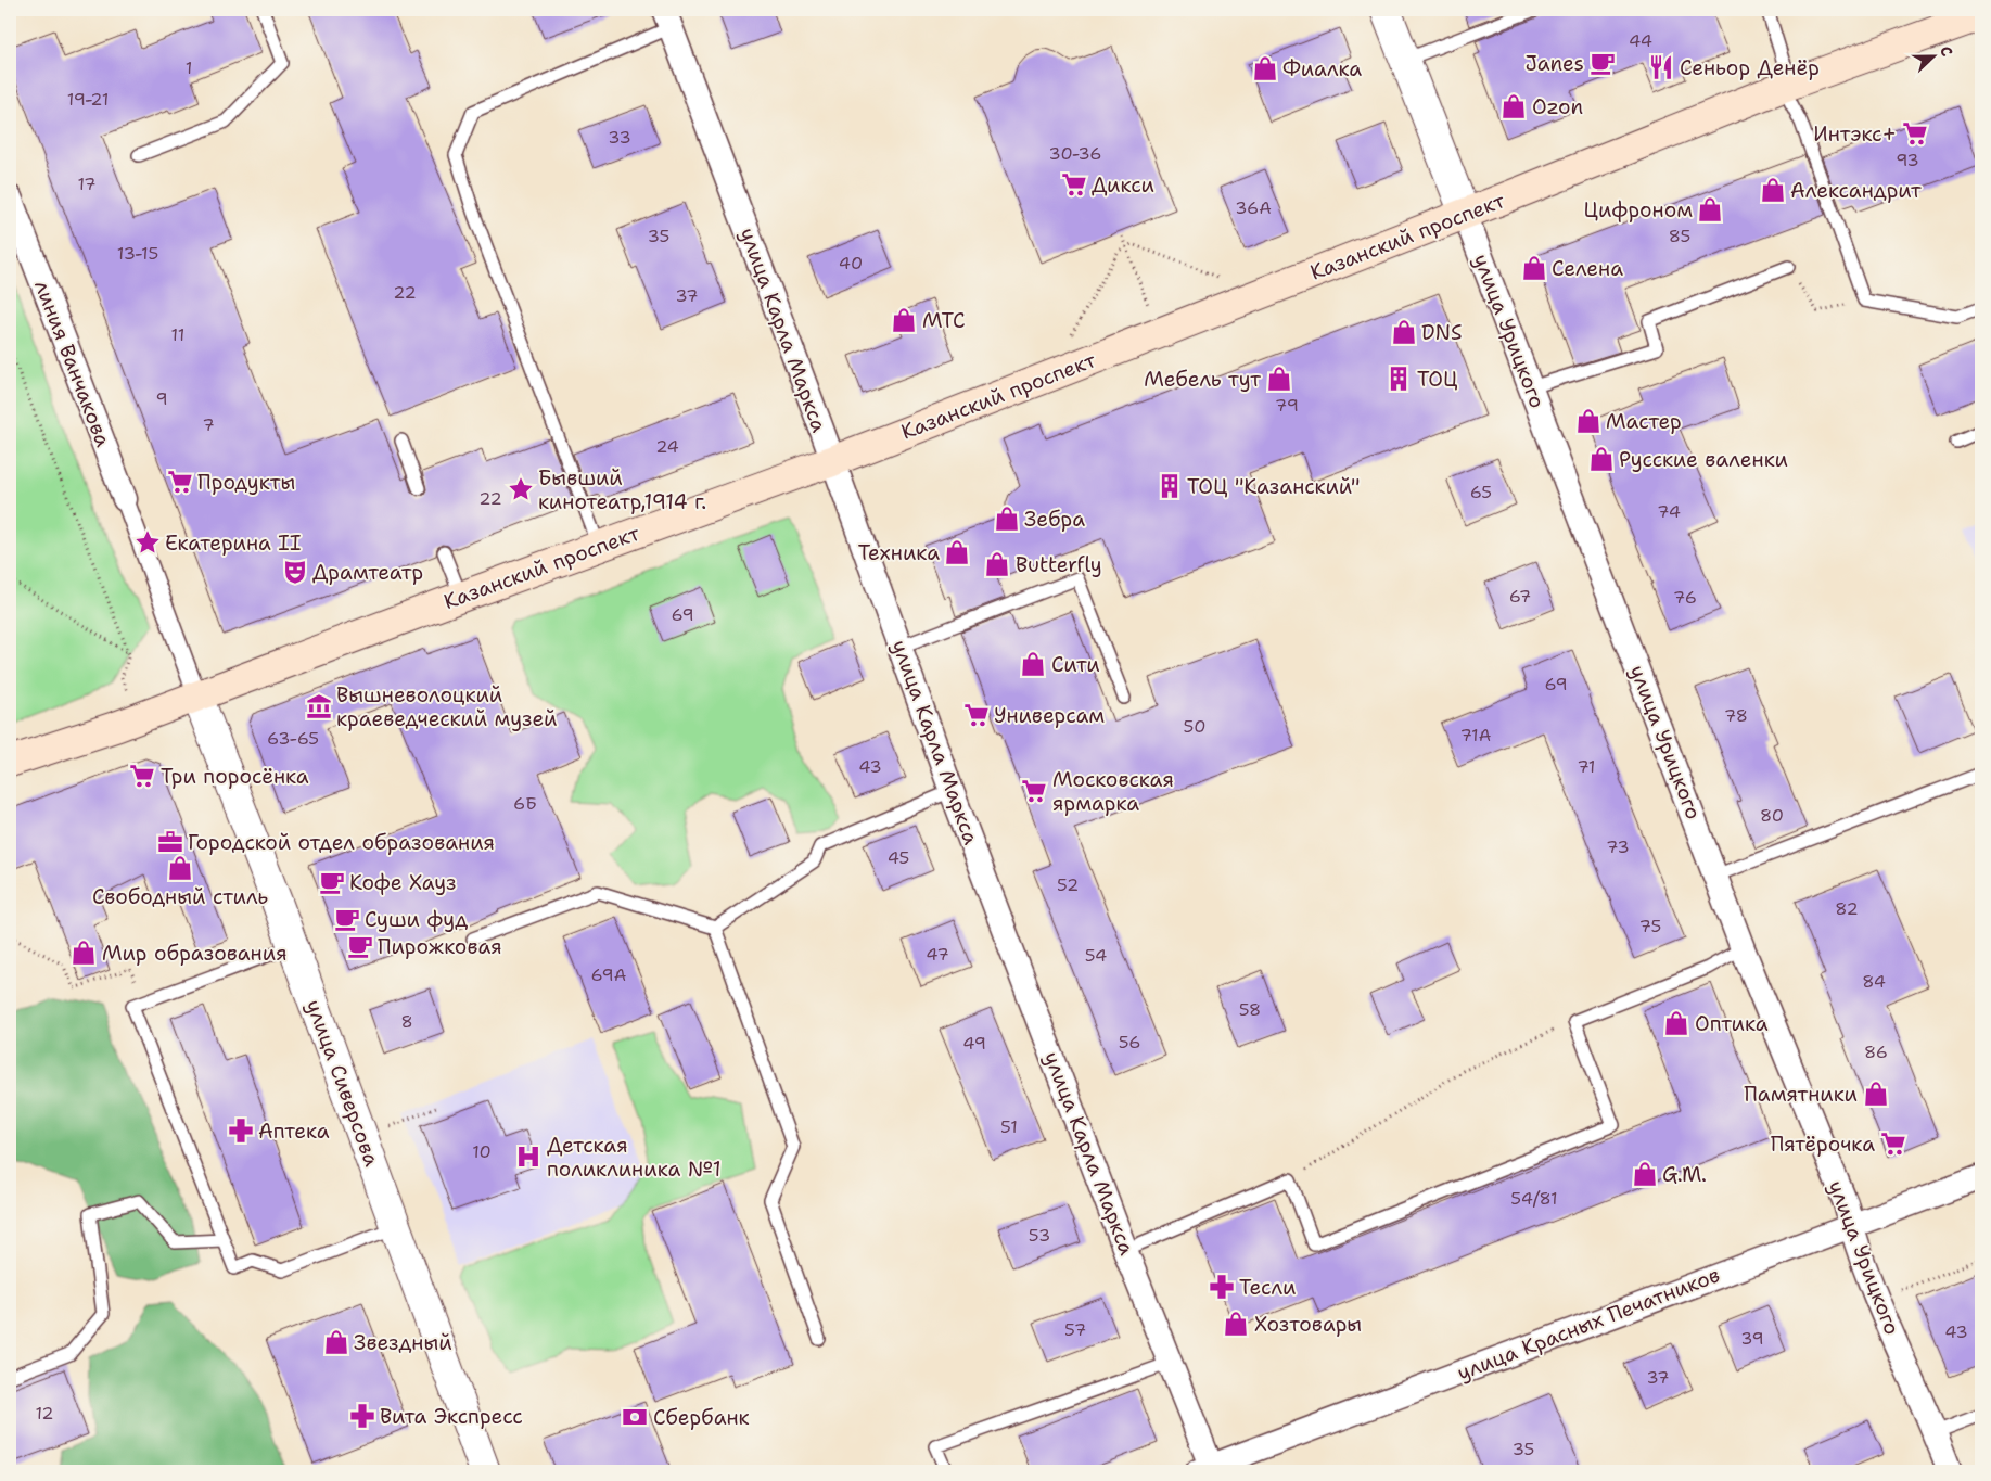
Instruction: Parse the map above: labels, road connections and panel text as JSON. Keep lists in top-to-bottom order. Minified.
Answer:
{"streets":{"main road":["Казанский проспект"],"street":["улица Карла Маркса","улица Урицкого","линия Ванчакова","улица Сиверсова","улица Красных Печатников"]},"crossings":[["Казанский проспект","улица Карла Маркса"],["Казанский проспект","улица Урицкого"],["Казанский проспект","улица Сиверсова"],["улица Карла Маркса","улица Красных Печатников"],["улица Урицкого","улица Красных Печатников"]],"places":{"cafe":["Janes","Кофе Хауз","Суши фуд","Пирожковая"],"restaurant":["Сеньор Денёр"],"shop":["Фиалка","Ozon","Александрит","Цифроном","Селена","МТС","DNS","Мебель тут","Мастер","Русские валенки","Зебра","Техника","Butterfly","Сити","Свободный стиль","Мир образования","Оптика","Памятники","G.M.","Хозтовары","Звездный"],"supermarket":["Интэкс+","Дикси","Продукты","Универсам","Три поросёнка","Московская ярмарка","Пятёрочка"],"building":["ТОЦ","ТОЦ \"Казанский\""],"place":["Бывший кинотеатр,1914 г.","Екатерина II"],"theatre":["Драмтеатр"],"museum":["Вышневолоцкий краеведческий музей"],"office":["Городской отдел образования"],"pharmacy":["Аптека","Тесли","Вита Экспресс"],"hospital":["Детская поликлиника №1"],"bank":["Сбербанк"]},"house_numbers":["44","1","19-21","33","30-36","93","17","36А","35","85","13-15","40","22","37","11","9","79","7","24","65","22","74","67","76","69","69","78","50","71А","63-65","43","71","6Б","80","73","45","52","82","75","47","54","69А","84","58","8","56","49","86","51","10","54/81","53","57","43","39","37","12","35"],"north":"right"}
